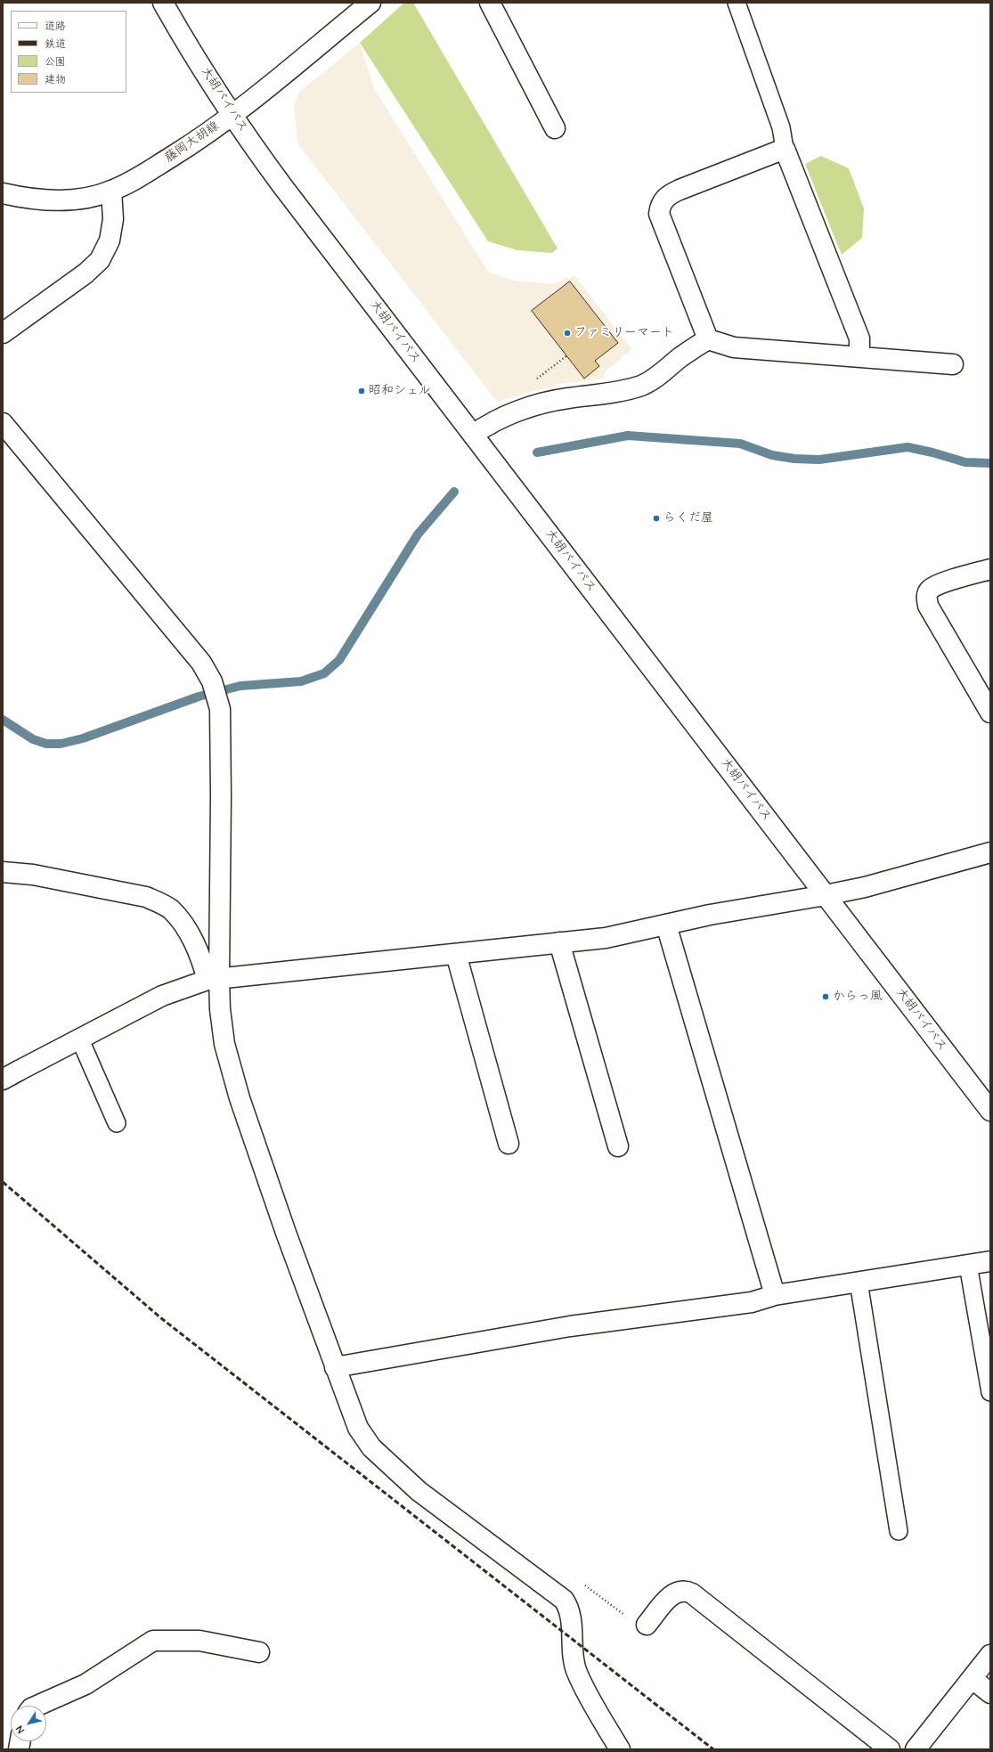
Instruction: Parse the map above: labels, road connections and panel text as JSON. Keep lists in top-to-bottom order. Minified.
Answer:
{"streets":{"street":["大胡バイパス","藤岡大胡線"]},"crossings":[["大胡バイパス","藤岡大胡線"]],"places":["ファミリーマート","昭和シェル","らくだ屋","からっ風"],"legend":["道路","鉄道","公園","建物"],"north":"bottom left"}
